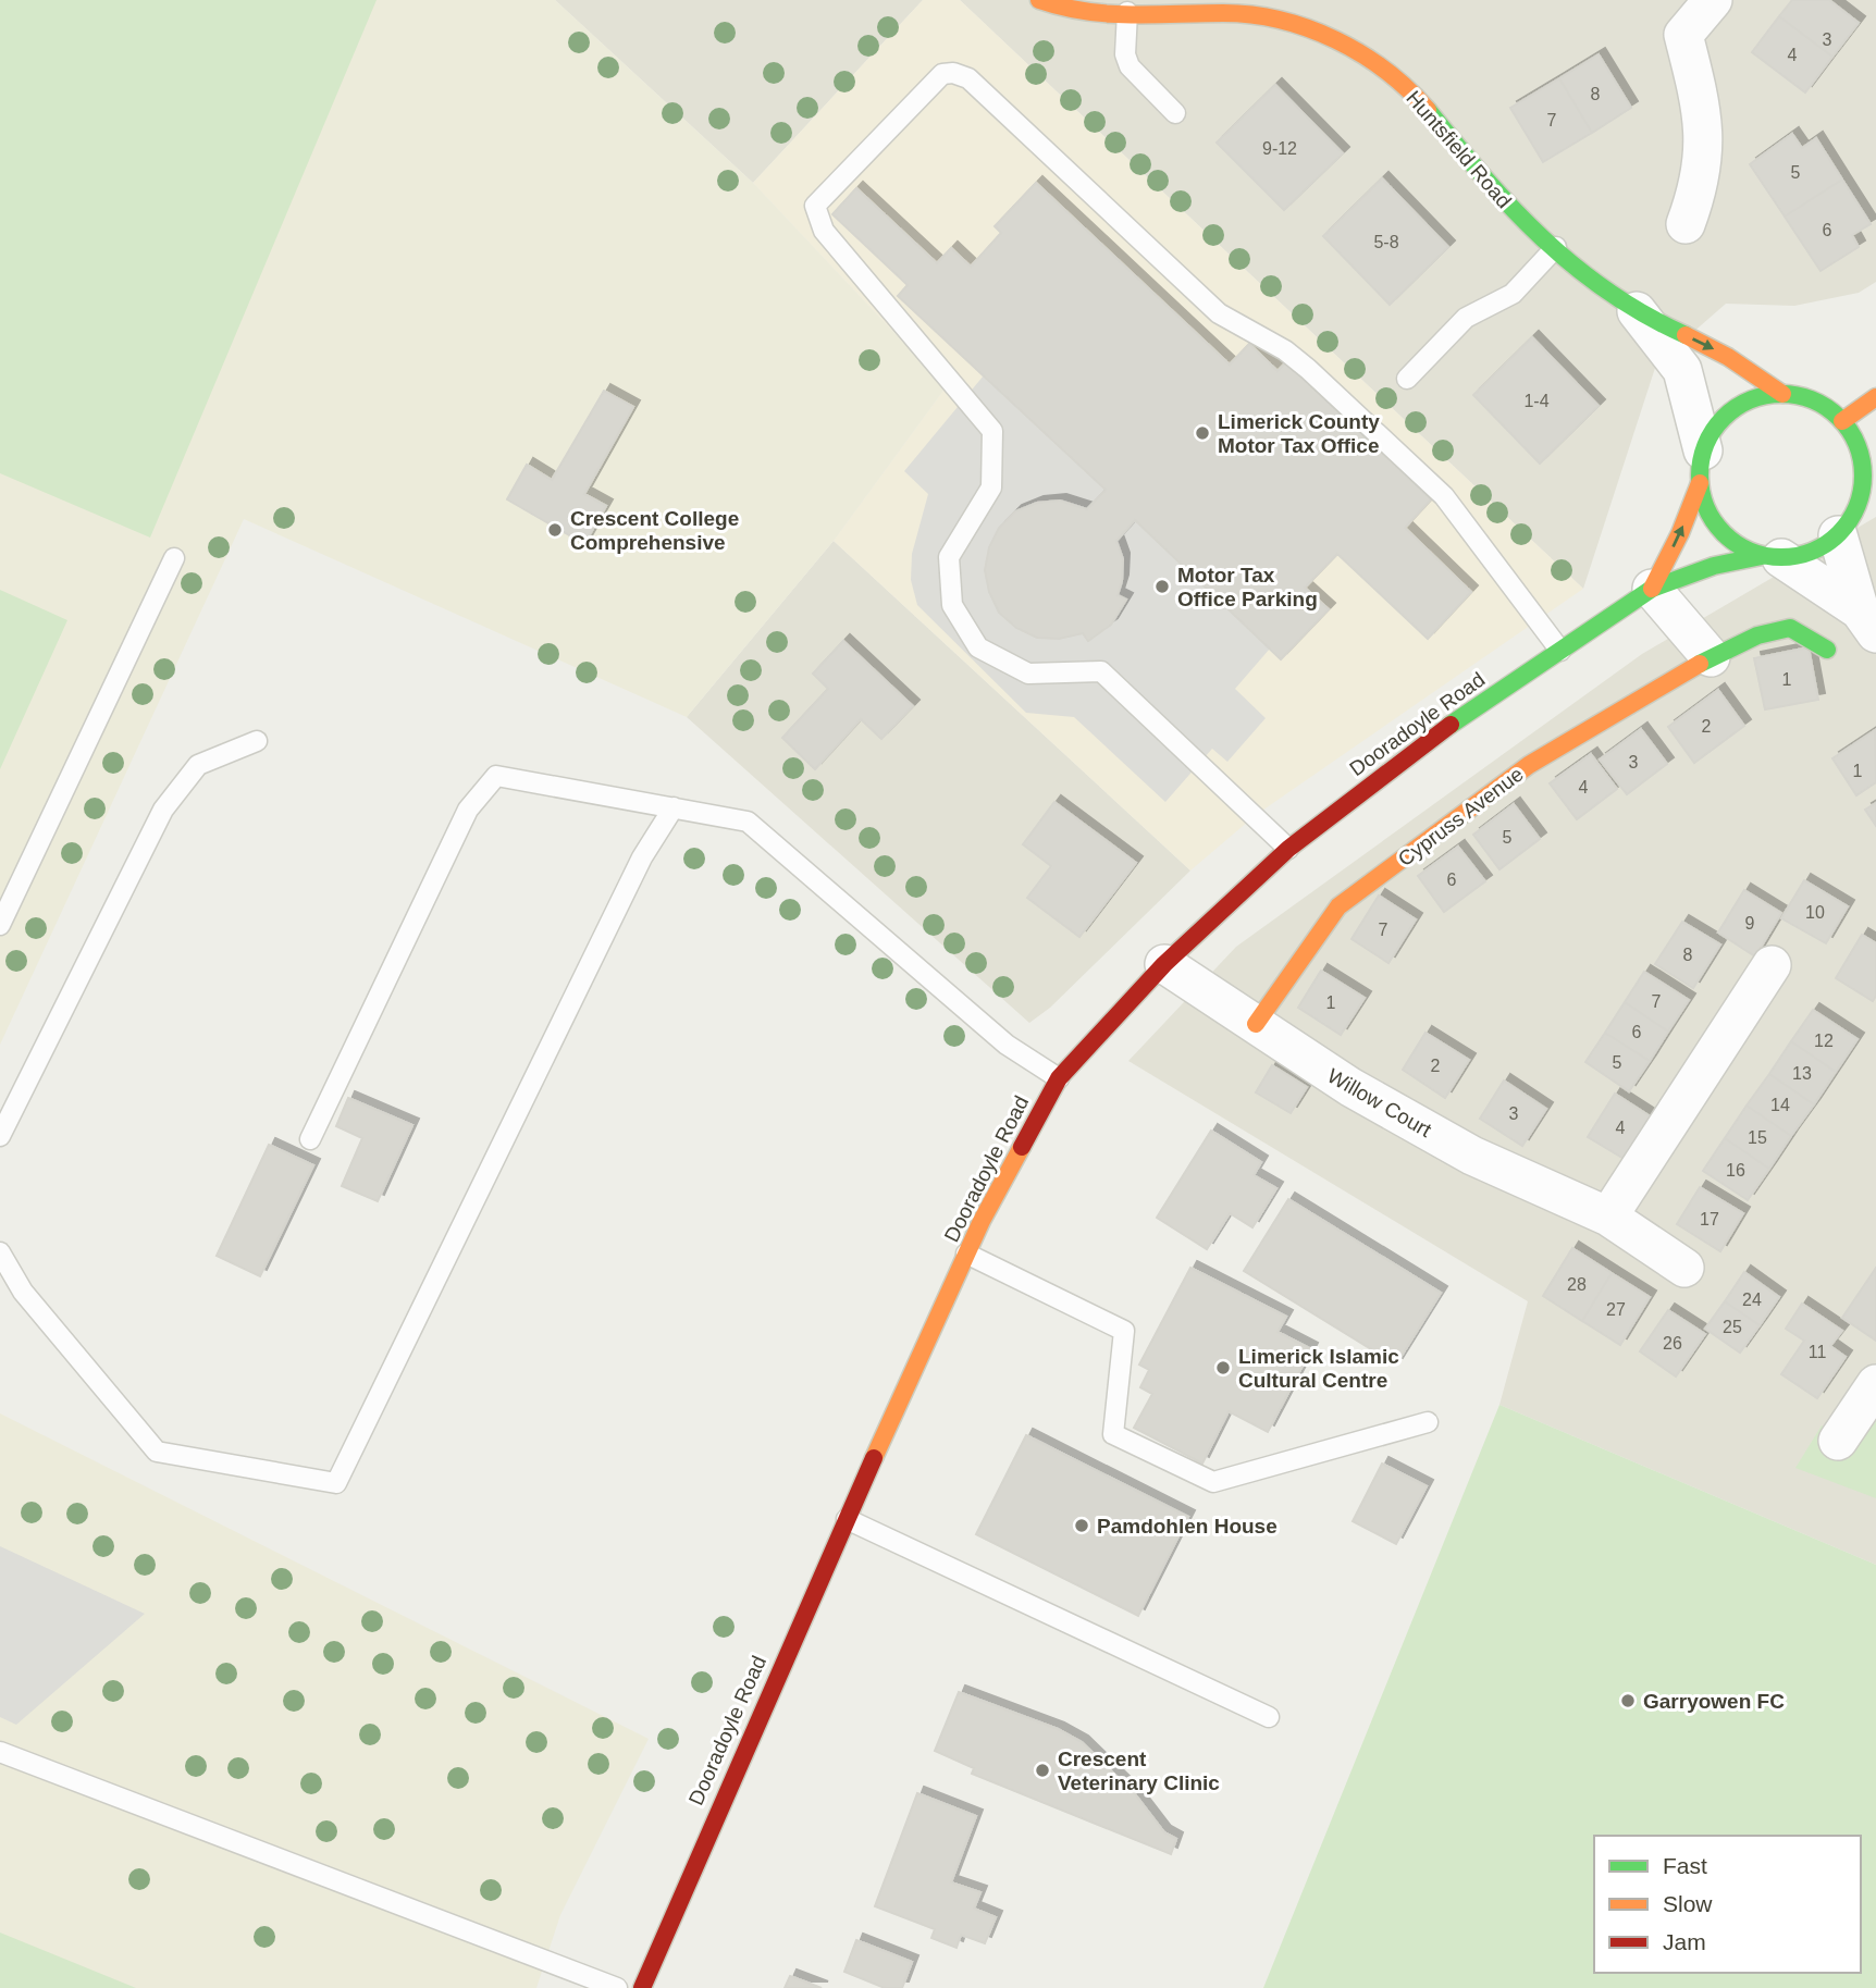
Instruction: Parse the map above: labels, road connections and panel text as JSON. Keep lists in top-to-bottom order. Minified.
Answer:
{"streets":{"main road":["Huntsfield Road","Dooradoyle Road","Cypruss Avenue"],"street":["Willow Court"]},"crossings":[["Huntsfield Road","Dooradoyle Road"],["Dooradoyle Road","Willow Court"],["Cypruss Avenue","Willow Court"]],"places":["Limerick County Motor Tax Office","Crescent College Comprehensive","Motor Tax Office Parking","Limerick Islamic Cultural Centre","Pamdohlen House","Garryowen FC","Crescent Veterinary Clinic"],"house_numbers":["3","4","8","7","9-12","5","6","5-8","1-4","1","2","3","1","4","5","6","10","9","7","8","7","1","6","12","5","2","13","14","3","4","15","16","17","28","24","27","25","26","11"],"legend":["Fast","Slow","Jam"]}
